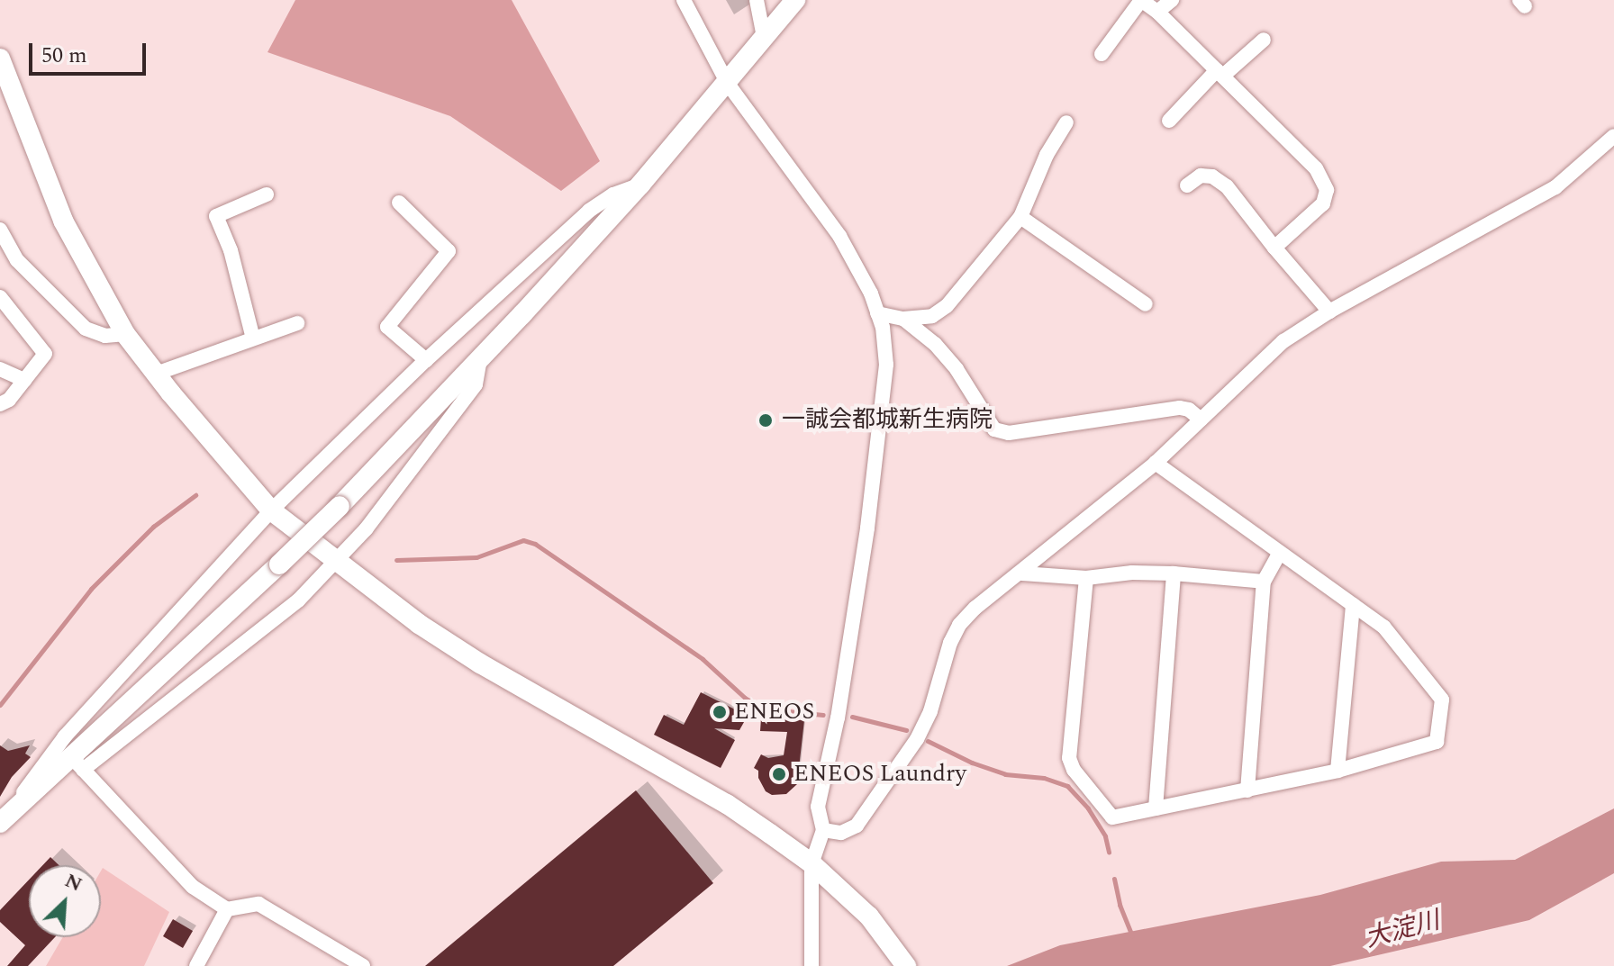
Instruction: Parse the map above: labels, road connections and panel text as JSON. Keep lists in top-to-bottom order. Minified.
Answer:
{"water":["大淀川"],"places":["一誠会都城新生病院","ENEOS","ENEOS Laundry"],"scale_bar":"50 m","north":"top right"}
